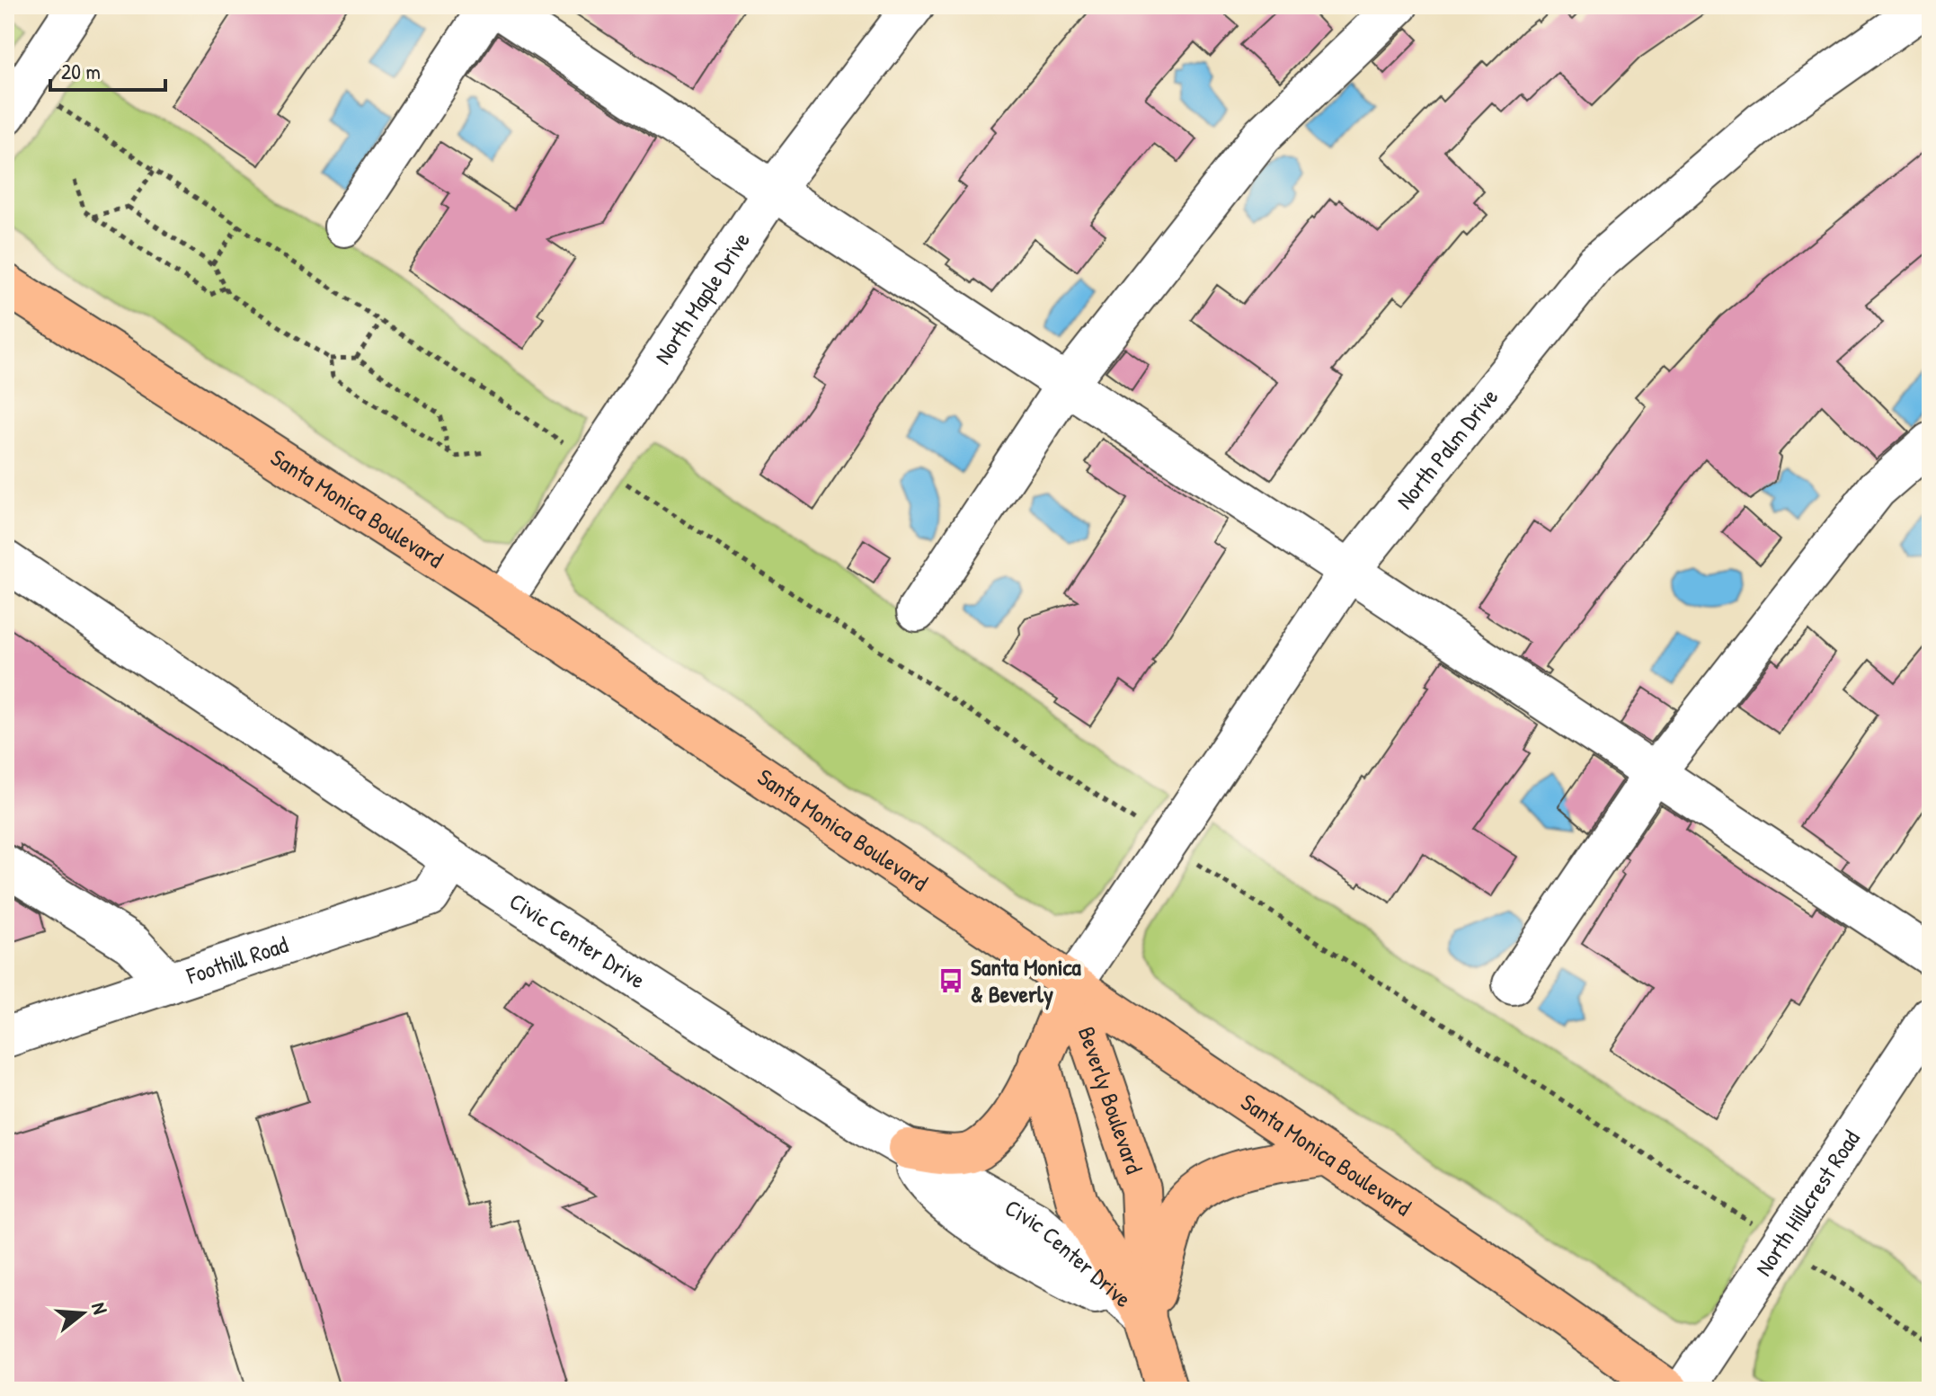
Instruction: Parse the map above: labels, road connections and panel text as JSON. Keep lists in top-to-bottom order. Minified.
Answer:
{"streets":{"main road":["Santa Monica Boulevard","Beverly Boulevard"],"street":["North Maple Drive","North Palm Drive","Civic Center Drive","Foothill Road","North Hillcrest Road"]},"crossings":[["North Maple Drive","Santa Monica Boulevard"],["North Palm Drive","Santa Monica Boulevard"],["North Palm Drive","Beverly Boulevard"],["Santa Monica Boulevard","Beverly Boulevard"],["Civic Center Drive","Foothill Road"]],"places":{"bus stop":["Santa Monica & Beverly"]},"scale_bar":"20 m","north":"right"}
